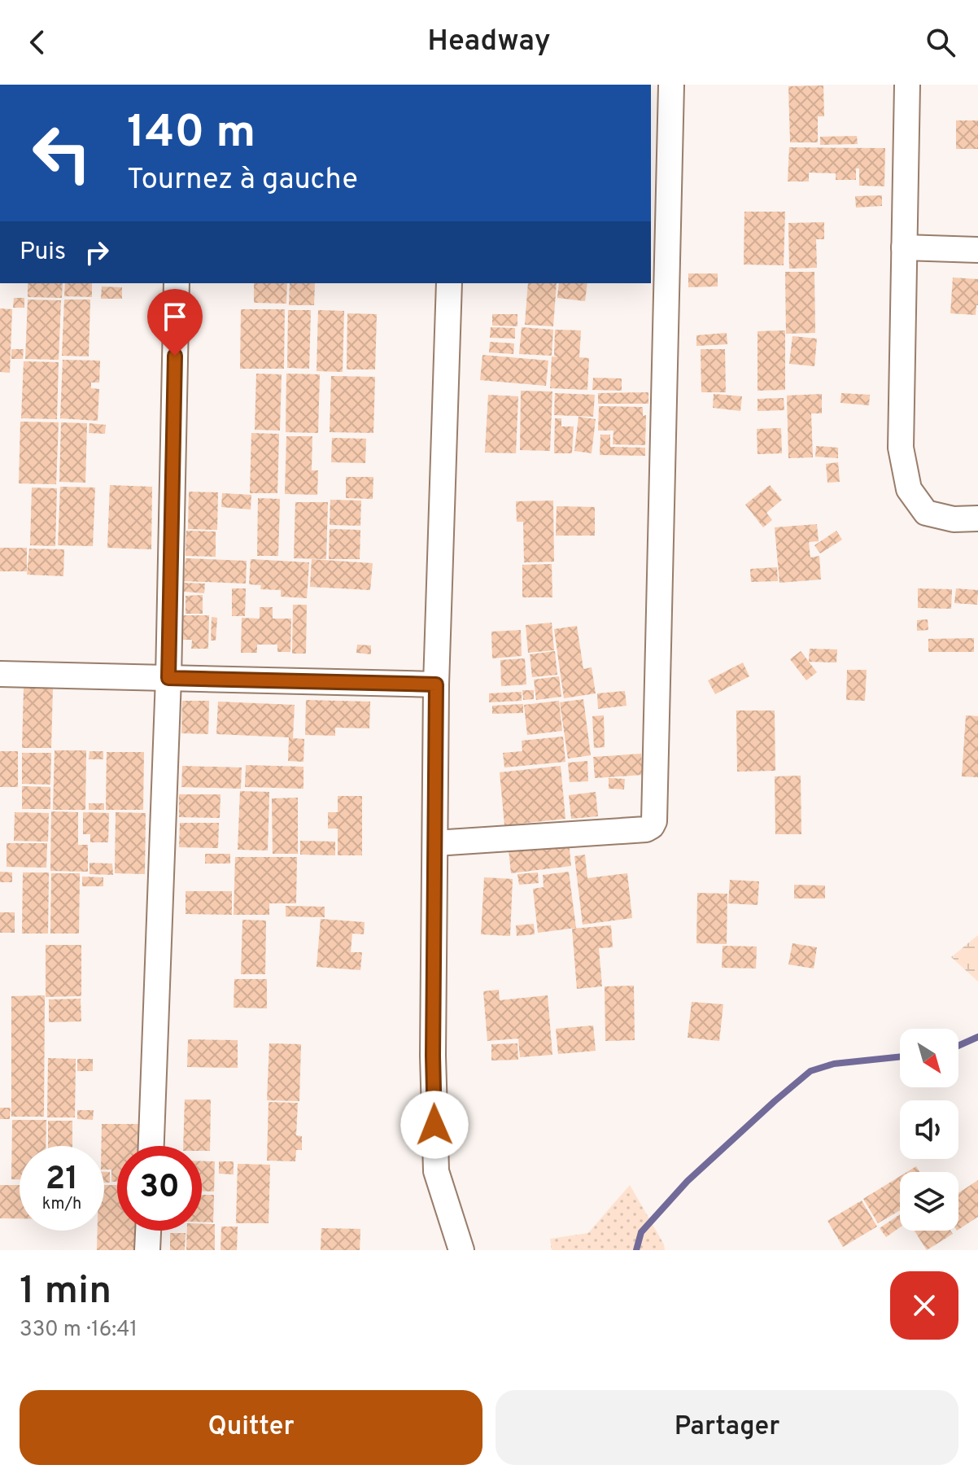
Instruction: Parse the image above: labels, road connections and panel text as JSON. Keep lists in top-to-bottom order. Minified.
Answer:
{"north":"bottom right","page":{"header":"Headway","turn":["140 m","Tournez à gauche"],"then":"Puis","speed":"21 km/h","limit":"30","heading":["1 min","330 m · 16:41"],"buttons":["Quitter","Partager"]}}
